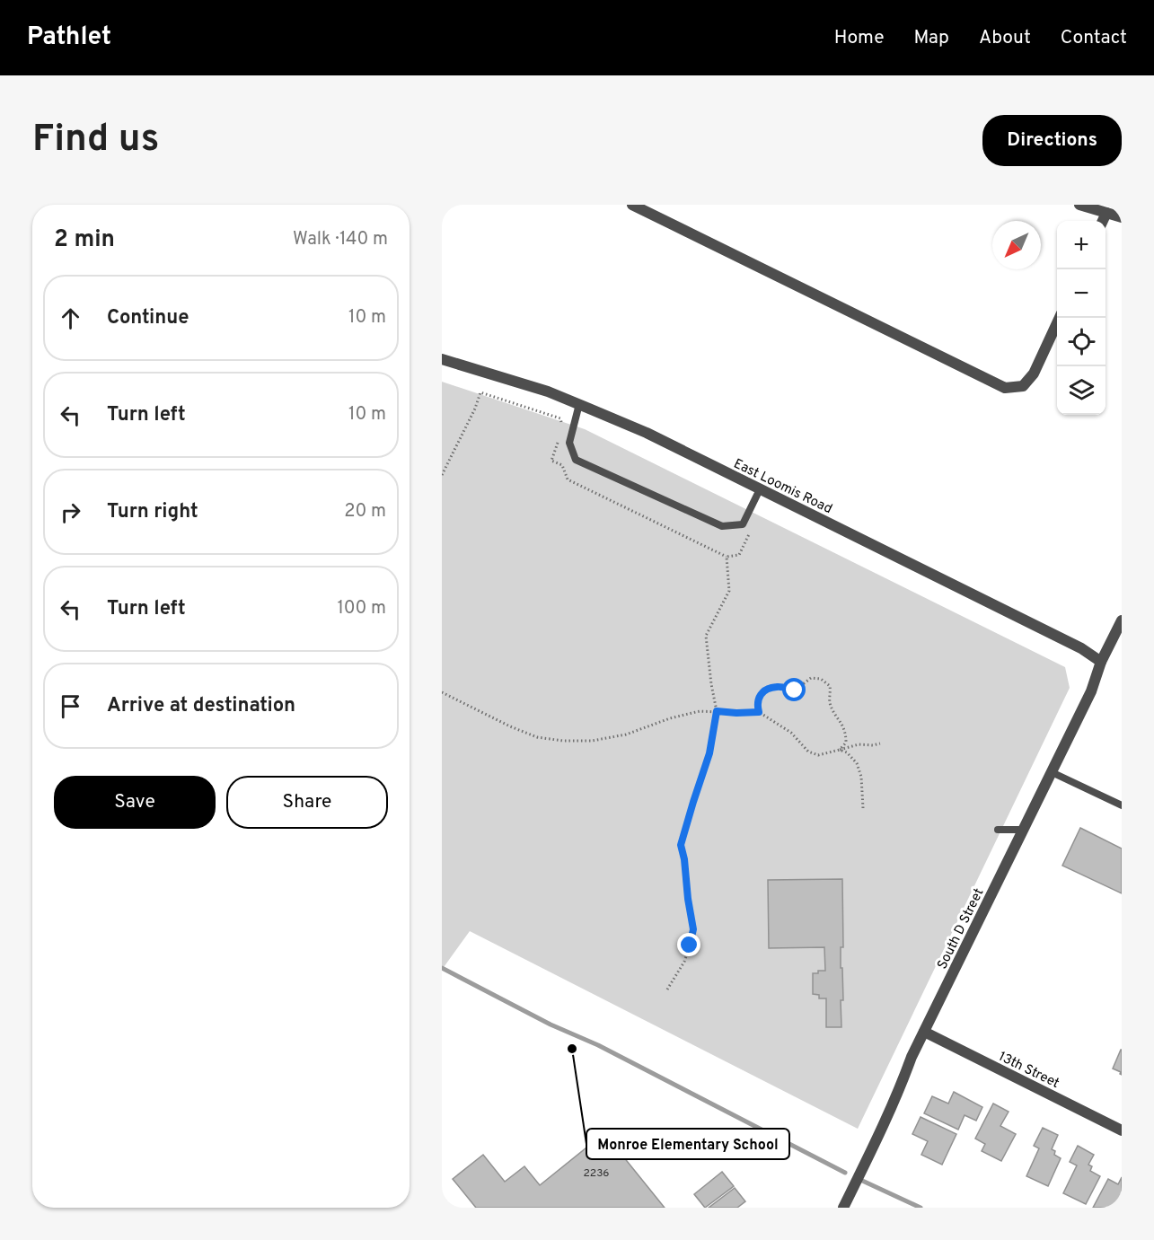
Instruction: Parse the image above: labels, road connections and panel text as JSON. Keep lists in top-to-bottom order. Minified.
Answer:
{"streets":{"street":["East Loomis Road","South D Street","13th Street"]},"crossings":[["East Loomis Road","South D Street"],["South D Street","13th Street"]],"places":["Monroe Elementary School"],"house_numbers":["2236"],"north":"bottom left","page":{"header":"Pathlet","nav":["Home","Map","About","Contact"],"buttons":["Directions",["Save","Share"]],"title":"Find us","heading":["2 min","Walk · 140 m"],"map_buttons":["+","−"],"list":[["Continue","10 m"],["Turn left","10 m"],["Turn right","20 m"],["Turn left","100 m"],"Arrive at destination"]}}
